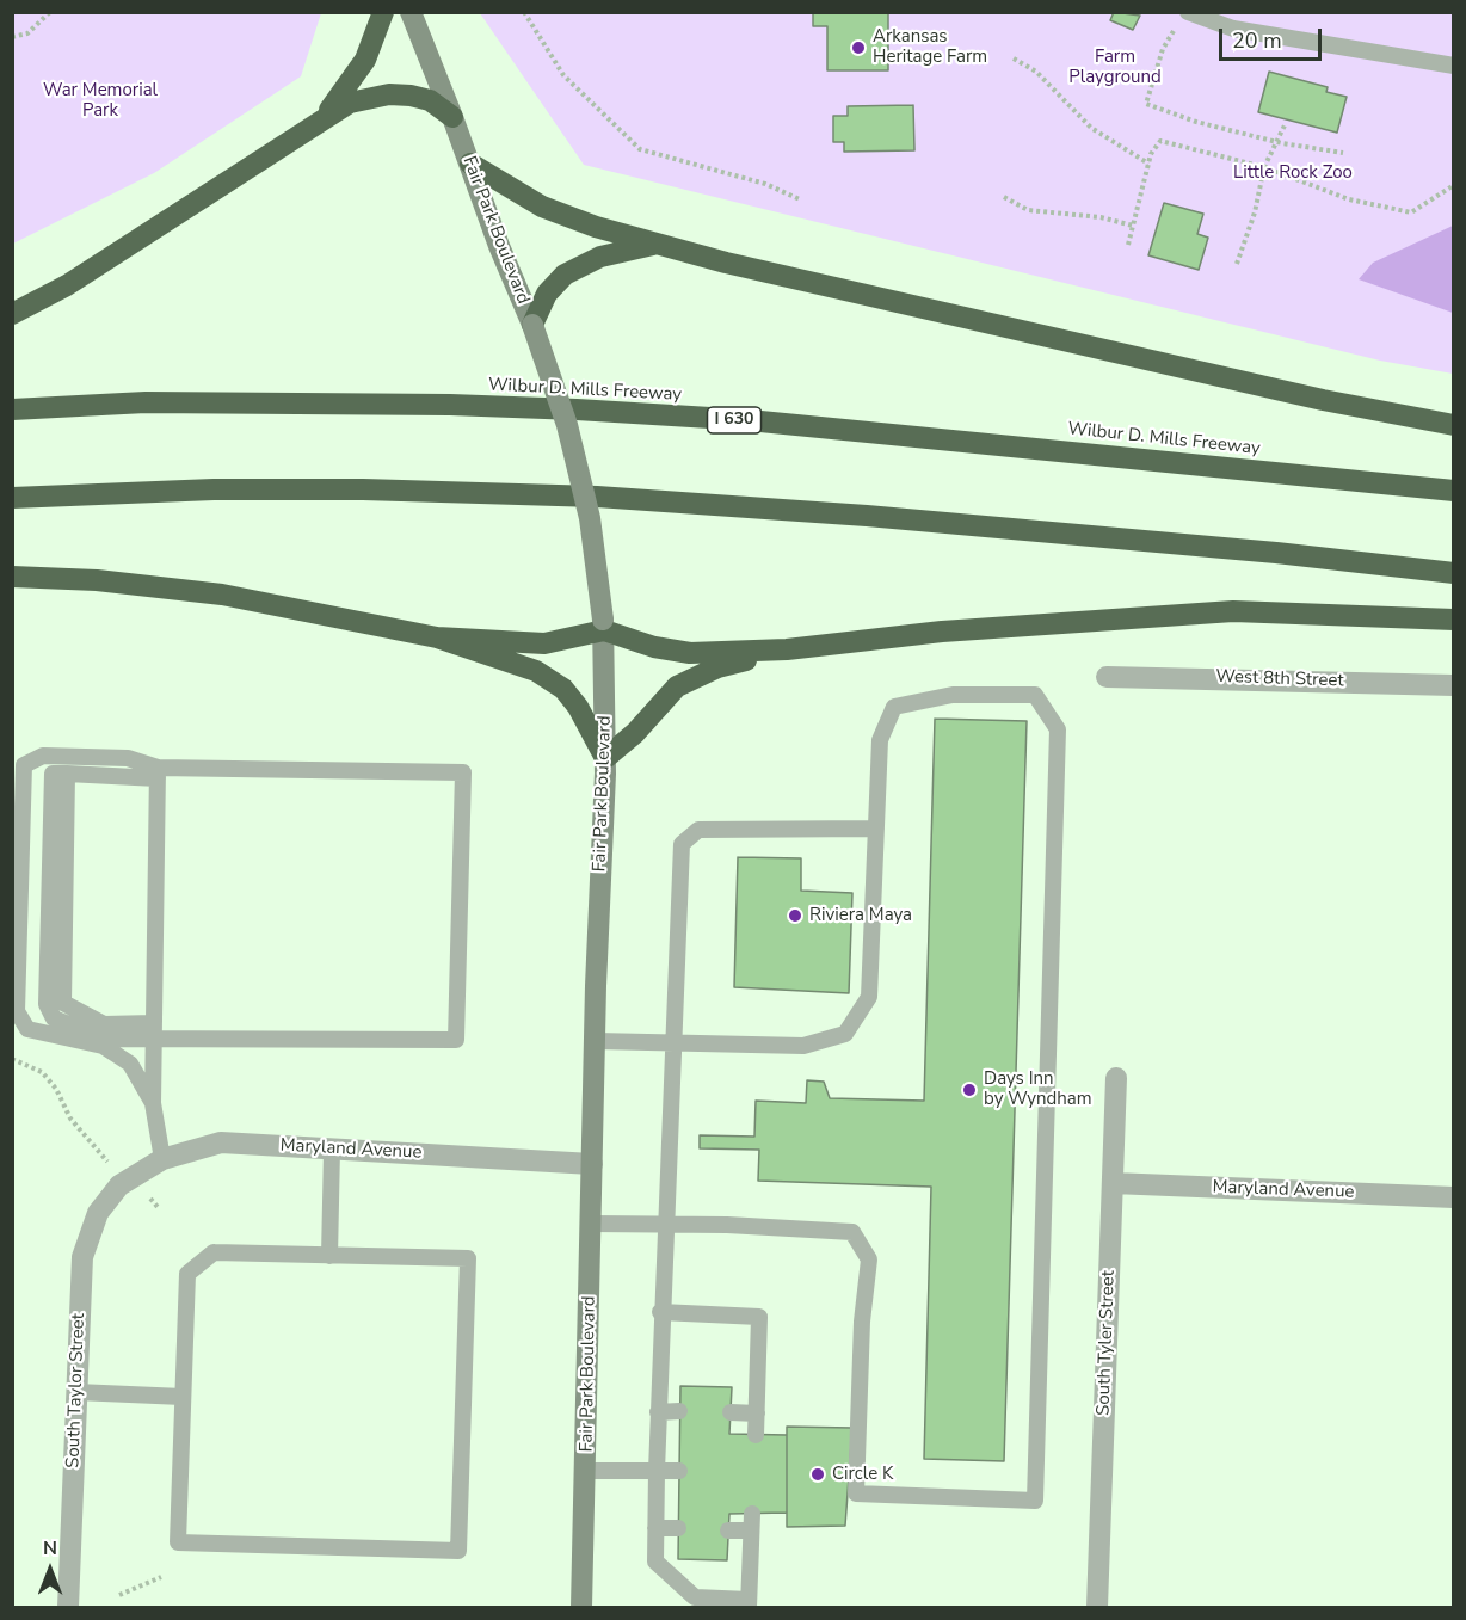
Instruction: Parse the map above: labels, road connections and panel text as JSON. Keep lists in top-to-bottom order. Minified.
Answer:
{"streets":{"highway":["Wilbur D. Mills Freeway","I 630"],"main road":["Fair Park Boulevard"],"street":["West 8th Street","Maryland Avenue","South Tyler Street","South Taylor Street"]},"crossings":[["Fair Park Boulevard","Maryland Avenue"],["Maryland Avenue","South Tyler Street"],["Maryland Avenue","South Taylor Street"]],"parks":["Farm Playground","War Memorial Park","Little Rock Zoo"],"places":["Arkansas Heritage Farm","Riviera Maya","Days Inn by Wyndham","Circle K"],"scale_bar":"20 m","north":"top"}
